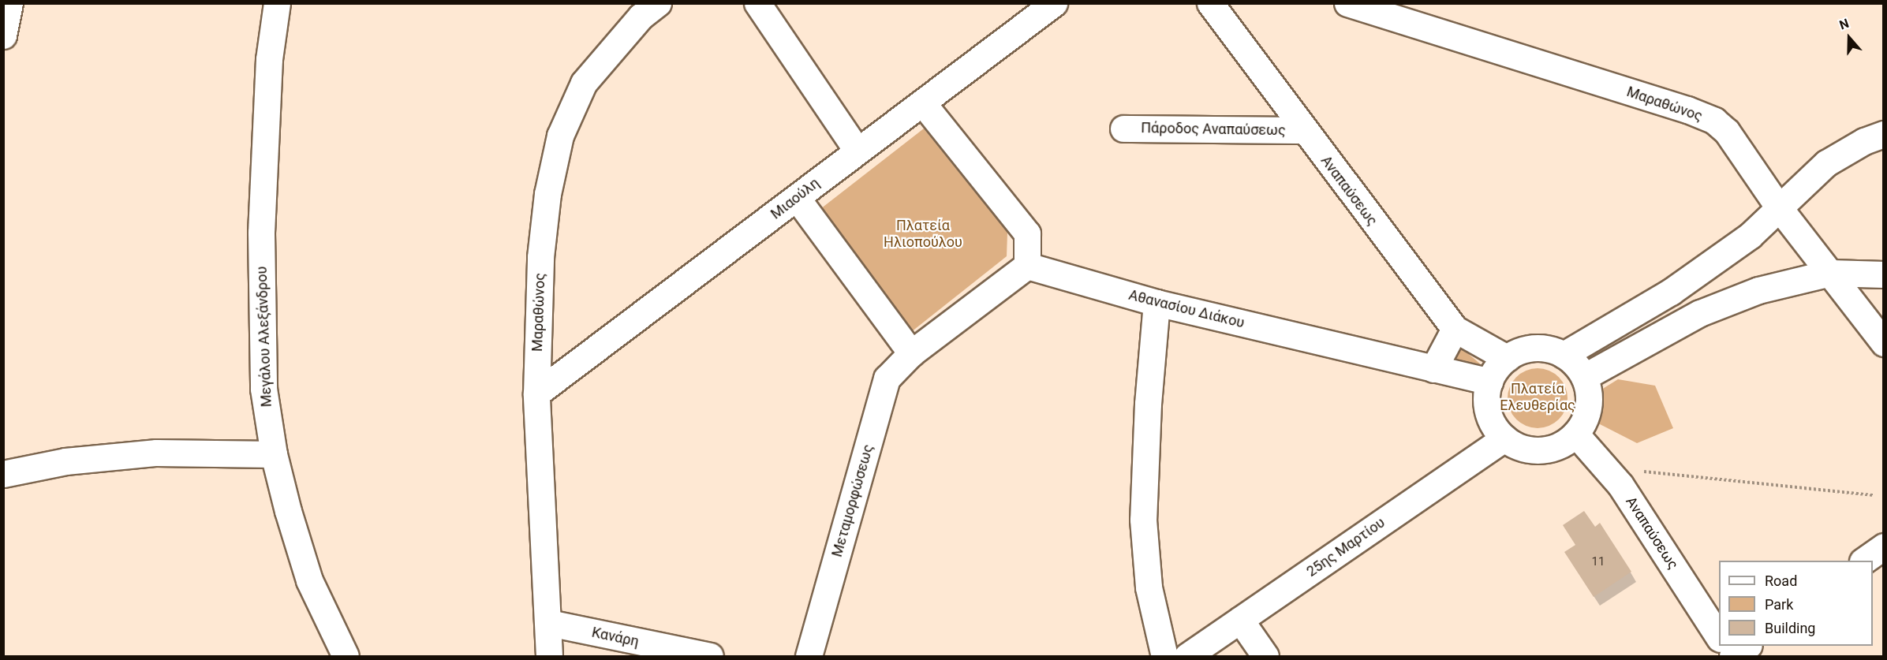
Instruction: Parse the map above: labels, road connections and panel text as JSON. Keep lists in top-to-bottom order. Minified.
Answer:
{"streets":{"street":["Μαραθώνος","Πάροδος Αναπαύσεως","Αναπαύσεως","Μιαούλη","Αθανασίου Διάκου","Μεγάλου Αλεξάνδρου","Μεταμορφώσεως","25ης Μαρτίου","Κανάρη"]},"crossings":[["Μαραθώνος","Μιαούλη"],["Μαραθώνος","Κανάρη"],["Πάροδος Αναπαύσεως","Αναπαύσεως"],["Αναπαύσεως","Αθανασίου Διάκου"],["Αναπαύσεως","25ης Μαρτίου"],["Αθανασίου Διάκου","25ης Μαρτίου"]],"parks":["Πλατεία Ηλιοπούλου","Πλατεία Ελευθερίας"],"house_numbers":["11"],"legend":["Road","Park","Building"],"north":"top"}
